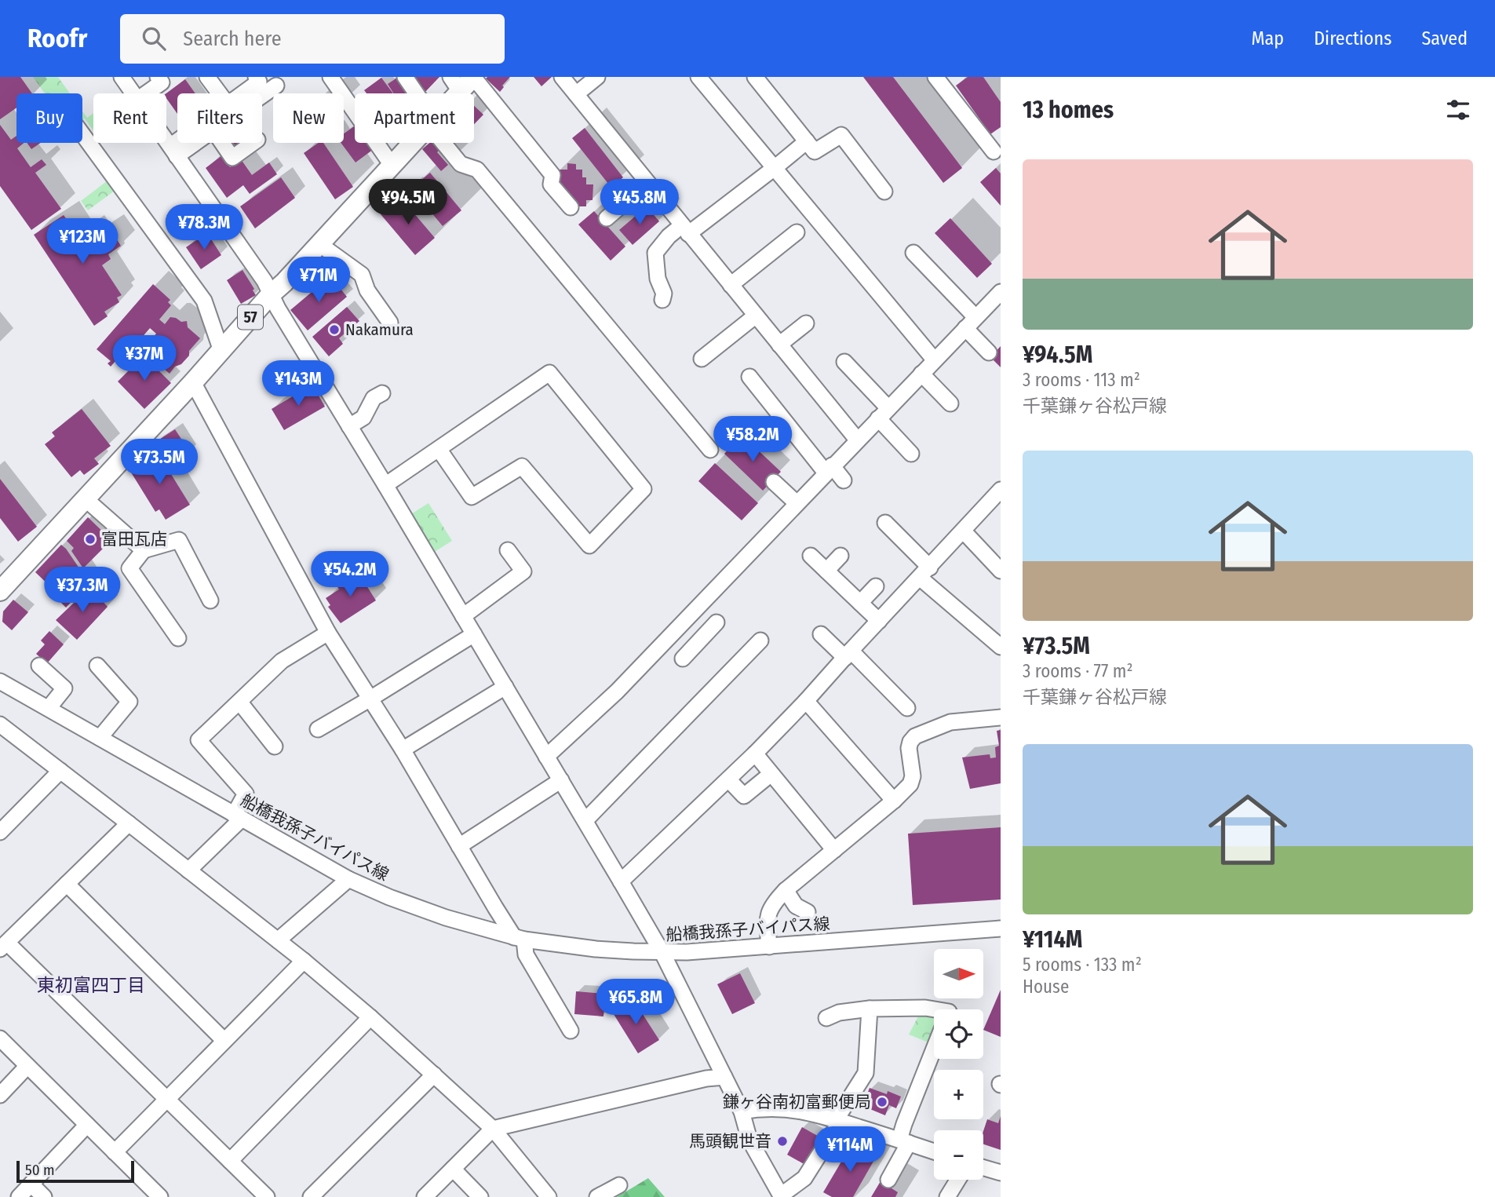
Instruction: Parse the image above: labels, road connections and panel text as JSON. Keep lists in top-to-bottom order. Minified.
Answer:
{"streets":{"main road":["57"],"street":["船橋我孫子バイパス線"]},"districts":["東初富四丁目"],"places":["Nakamura","富田瓦店","鎌ヶ谷南初富郵便局","馬頭観世音"],"scale_bar":"50 m","north":"right","page":{"header":"Roofr","search":"Search here","nav":["Map","Directions","Saved"],"heading":"13 homes","chip":["Buy","Rent","Filters","New","Apartment"],"list":[{"name":"¥94.5M","note":"3 rooms · 113 m² · 千葉鎌ヶ谷松戸線"},{"name":"¥73.5M","note":"3 rooms · 77 m² · 千葉鎌ヶ谷松戸線"},{"name":"¥114M","note":"5 rooms · 133 m² · House"}],"price":["¥94.5M","¥45.8M","¥78.3M","¥123M","¥71M","¥37M","¥143M","¥58.2M","¥73.5M","¥54.2M","¥37.3M","¥65.8M","¥114M"],"map_buttons":["+","−"],"scale":"50 m"}}
